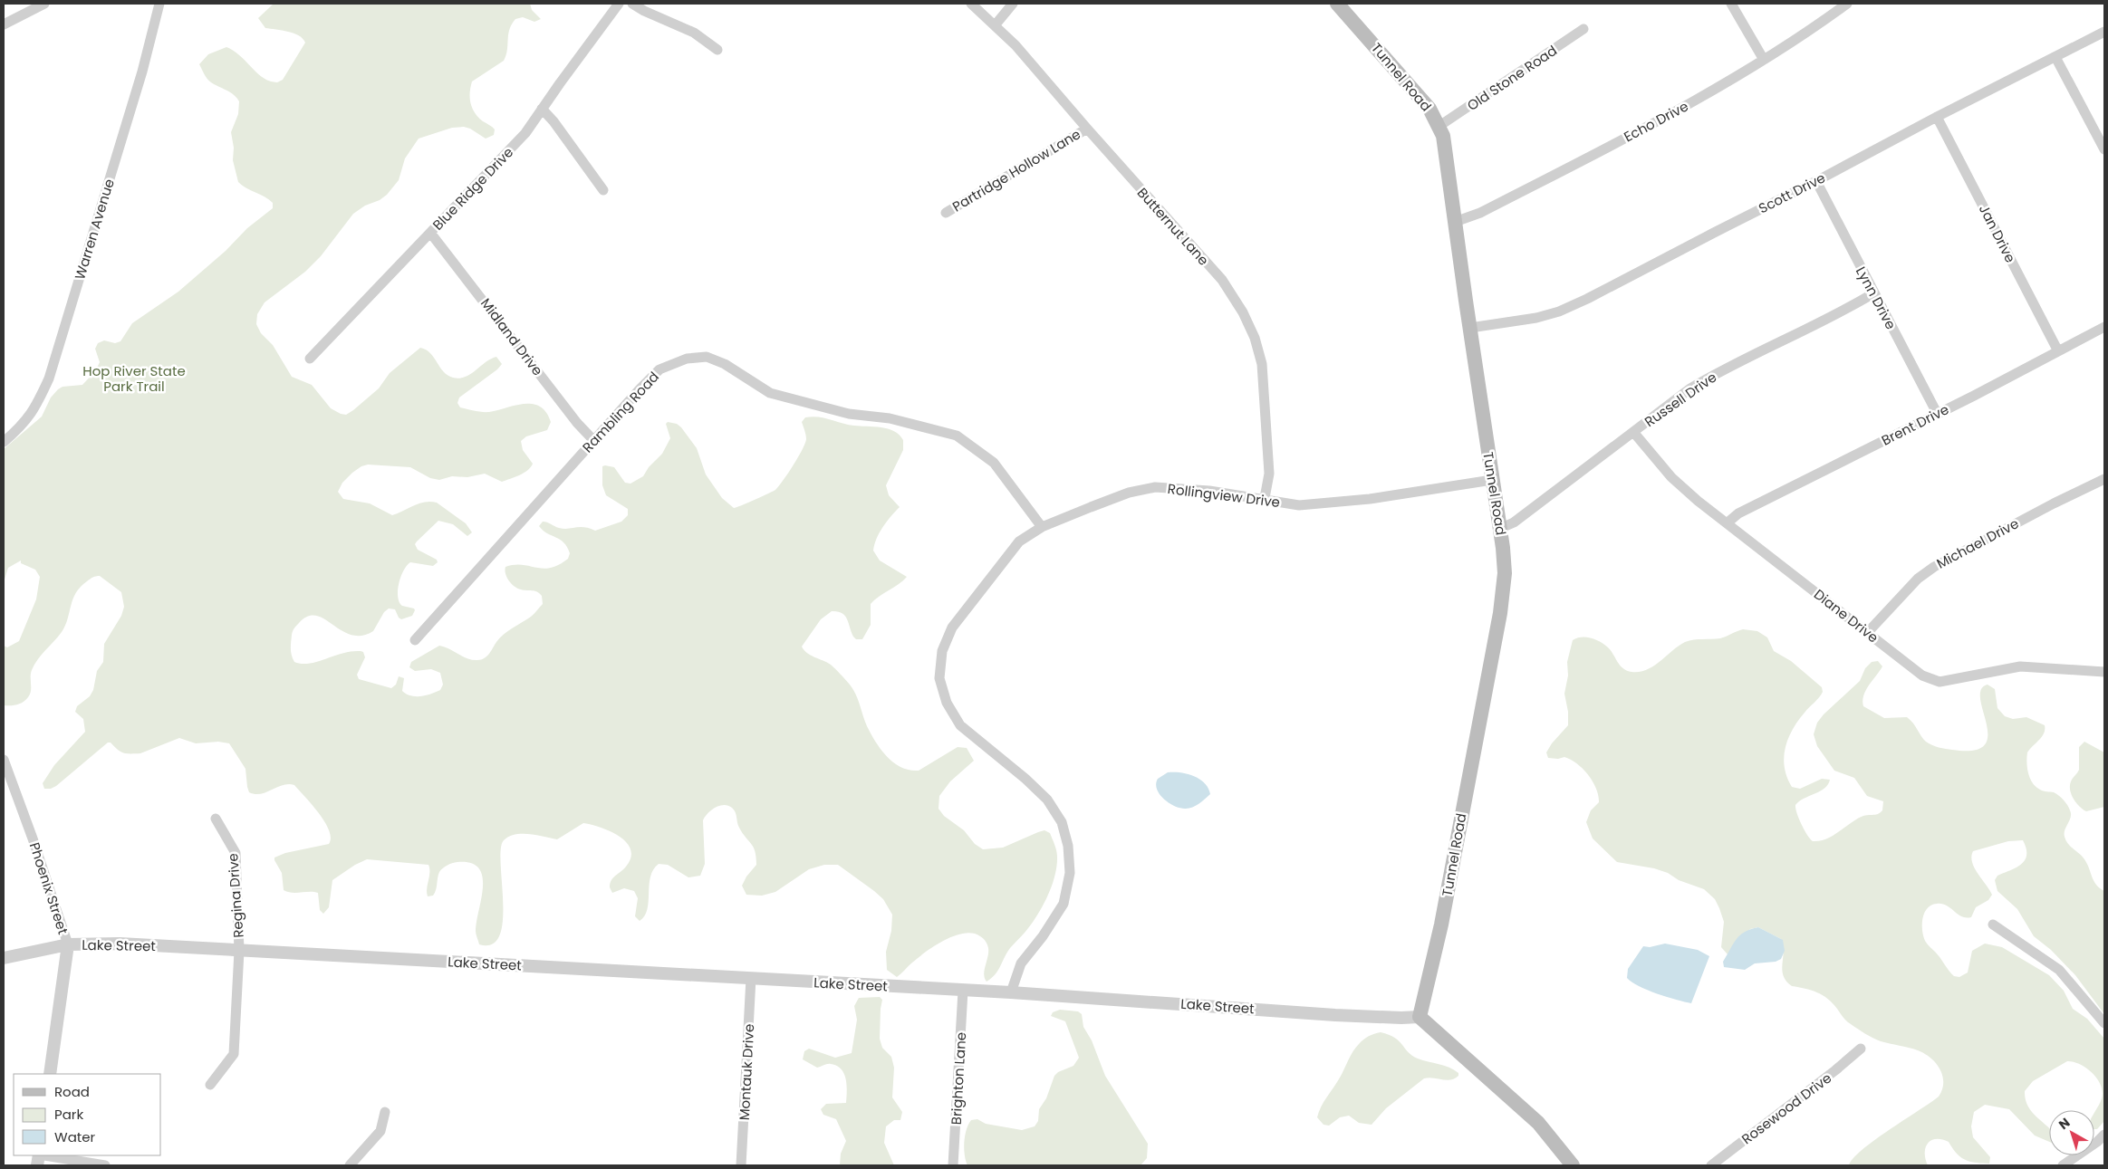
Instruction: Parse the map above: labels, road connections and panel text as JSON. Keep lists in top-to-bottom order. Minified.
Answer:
{"streets":{"main road":["Tunnel Road"],"street":["Old Stone Road","Echo Drive","Partridge Hollow Lane","Blue Ridge Drive","Scott Drive","Butternut Lane","Warren Avenue","Jan Drive","Lynn Drive","Midland Drive","Russell Drive","Rambling Road","Brent Drive","Rollingview Drive","Michael Drive","Diane Drive","Phoenix Street","Regina Drive","Lake Street","Montauk Drive","Brighton Lane","Rosewood Drive"]},"crossings":[["Tunnel Road","Old Stone Road"],["Tunnel Road","Echo Drive"],["Tunnel Road","Scott Drive"],["Tunnel Road","Russell Drive"],["Tunnel Road","Rollingview Drive"],["Tunnel Road","Lake Street"],["Partridge Hollow Lane","Butternut Lane"],["Blue Ridge Drive","Midland Drive"],["Scott Drive","Jan Drive"],["Scott Drive","Lynn Drive"],["Butternut Lane","Rollingview Drive"],["Jan Drive","Brent Drive"],["Lynn Drive","Russell Drive"],["Lynn Drive","Brent Drive"],["Midland Drive","Rambling Road"],["Russell Drive","Diane Drive"],["Rambling Road","Rollingview Drive"],["Brent Drive","Diane Drive"],["Rollingview Drive","Lake Street"],["Michael Drive","Diane Drive"],["Phoenix Street","Lake Street"],["Regina Drive","Lake Street"],["Lake Street","Montauk Drive"],["Lake Street","Brighton Lane"]],"parks":["Hop River State Park Trail"],"legend":["Road","Park","Water"],"north":"top left"}
